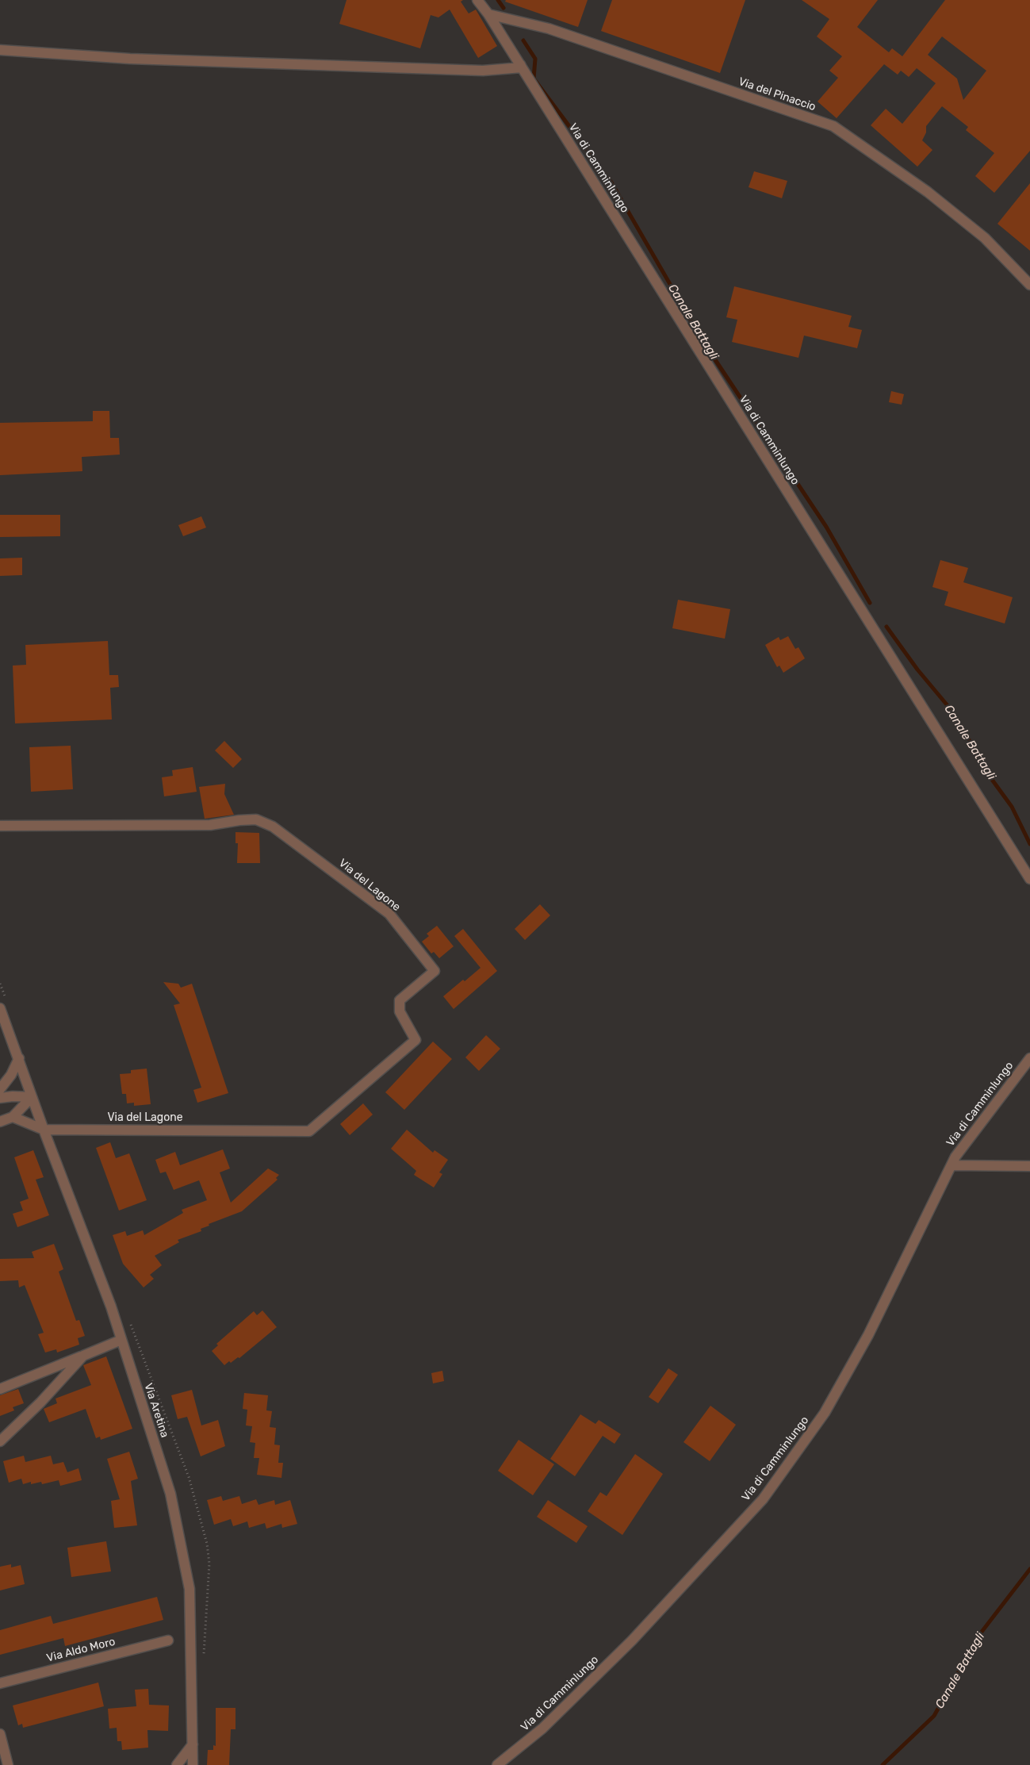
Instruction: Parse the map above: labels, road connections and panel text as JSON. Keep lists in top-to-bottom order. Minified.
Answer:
{"streets":{"street":["Via del Pinaccio","Via di Camminlungo","Via del Lagone","Via Aretina","Via Aldo Moro"]},"crossings":[["Via del Pinaccio","Via di Camminlungo"],["Via del Lagone","Via Aretina"]],"water":["Canale Battagli"]}
